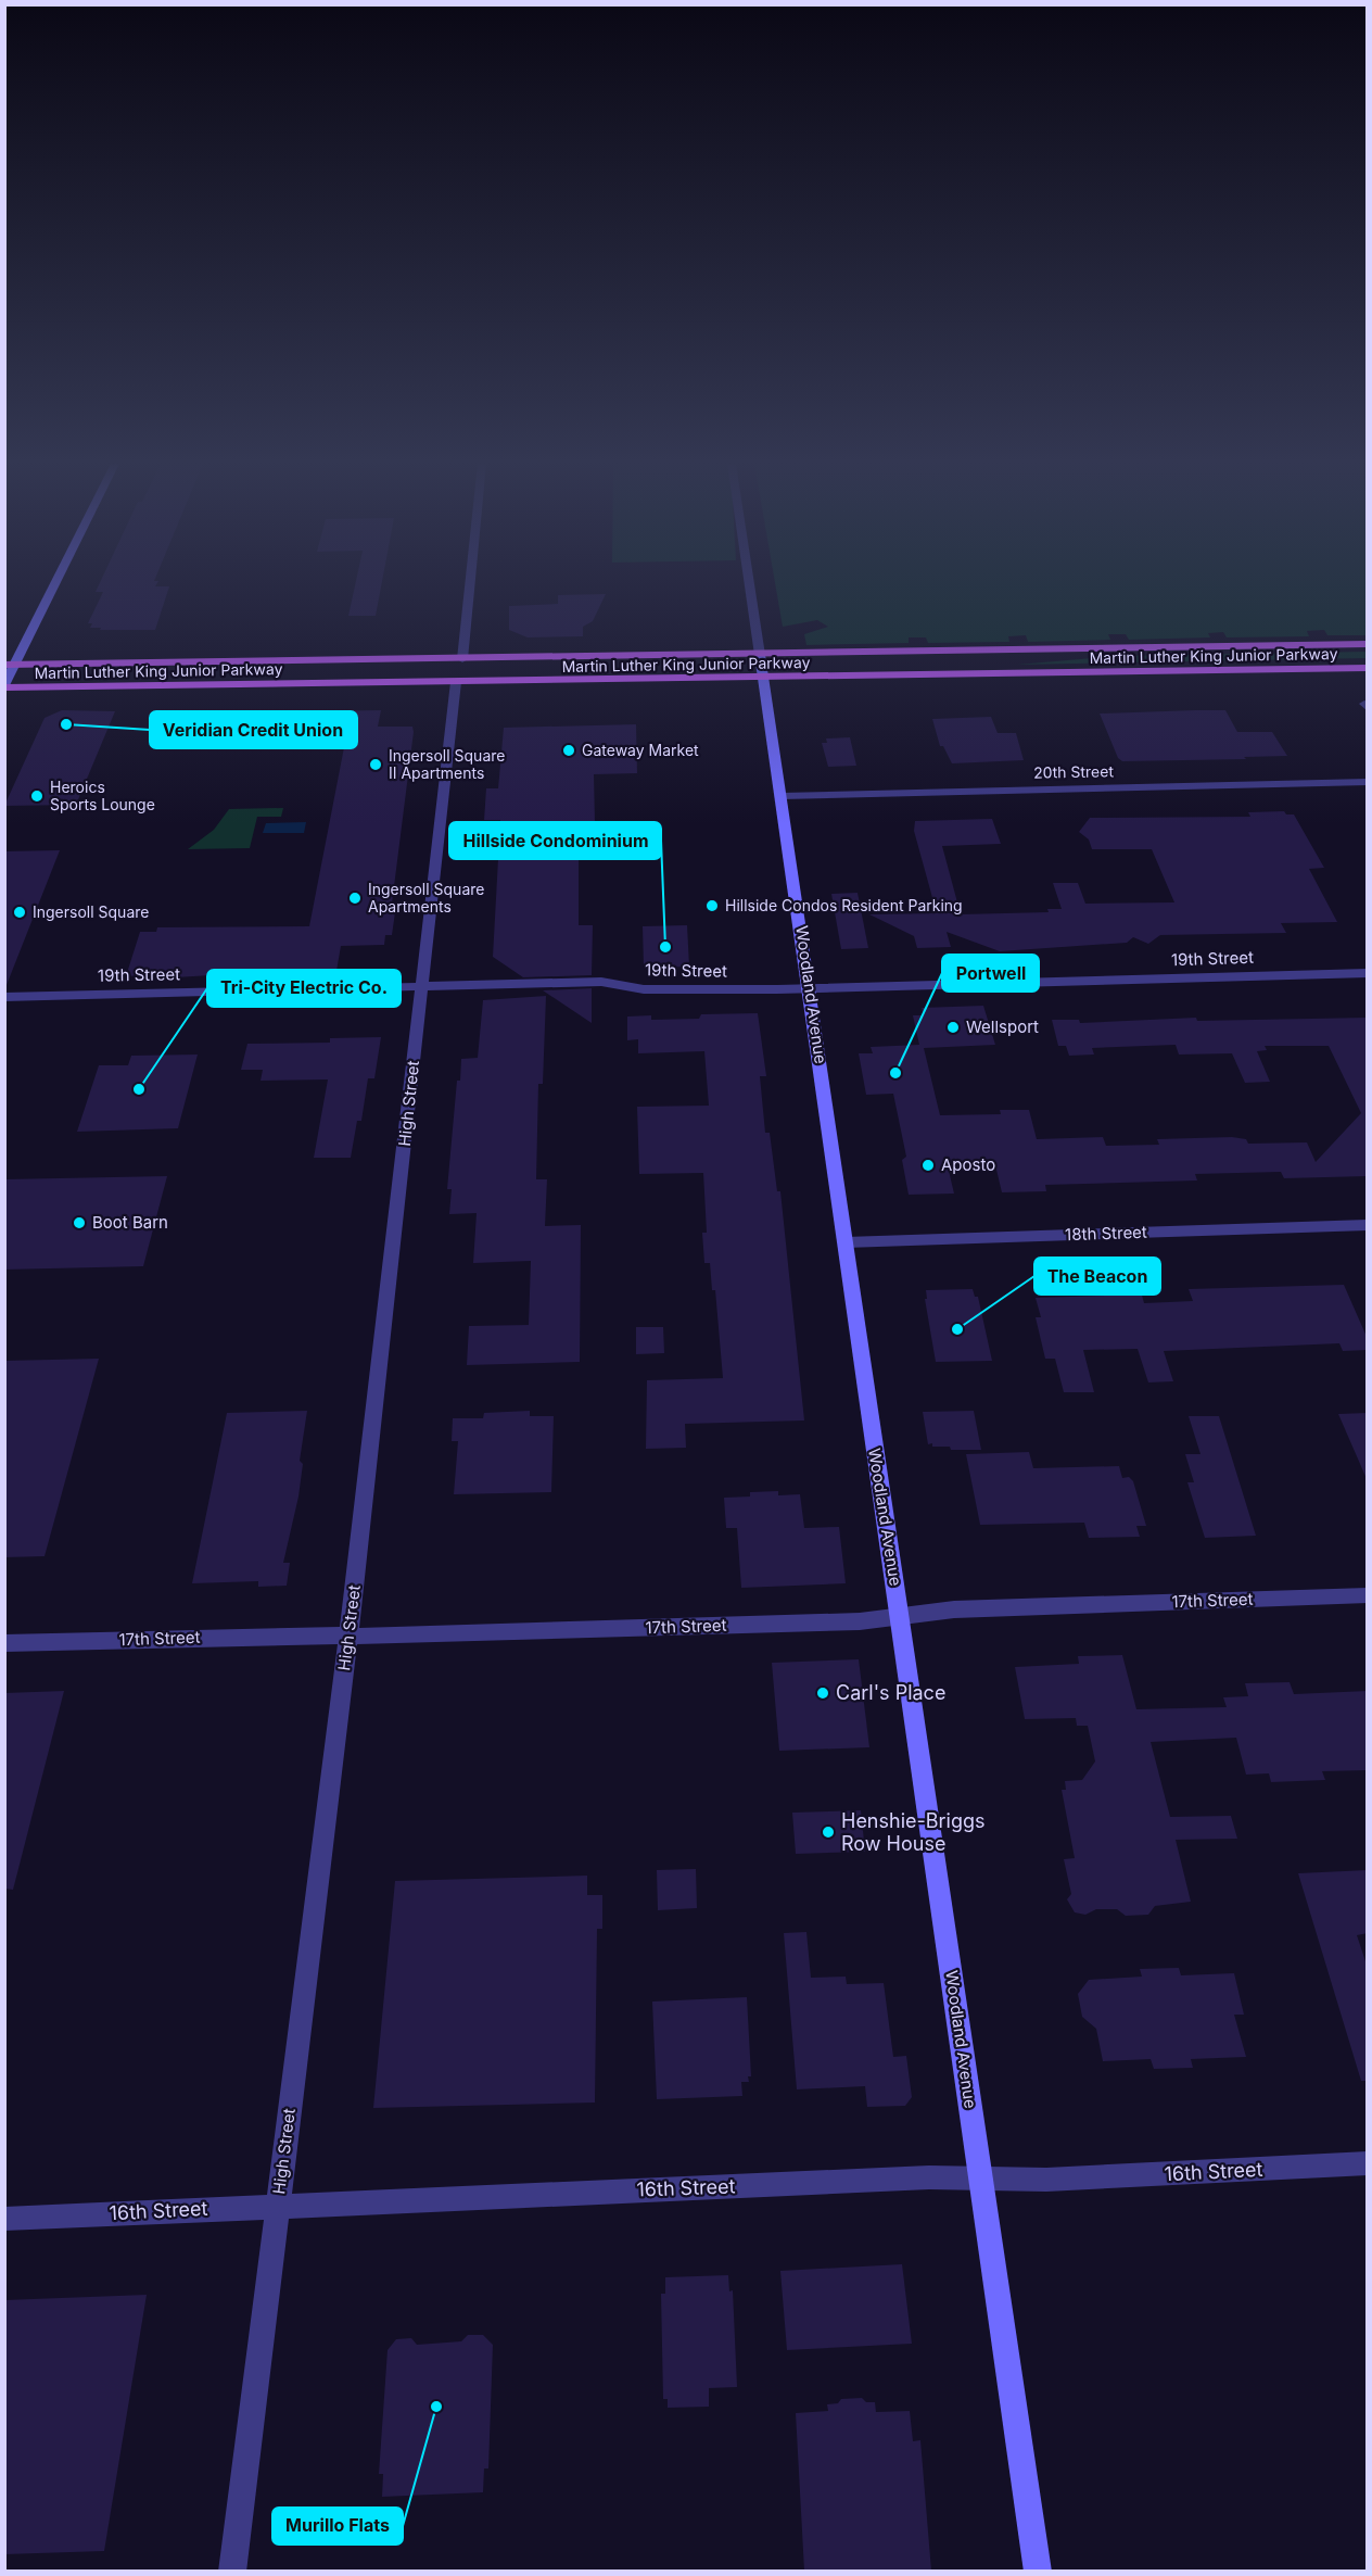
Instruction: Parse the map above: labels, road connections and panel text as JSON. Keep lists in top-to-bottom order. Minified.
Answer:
{"streets":{"main road":["Martin Luther King Junior Parkway"],"street":["20th Street","19th Street","Woodland Avenue","High Street","18th Street","17th Street","16th Street"]},"crossings":[["Martin Luther King Junior Parkway","Woodland Avenue"],["Martin Luther King Junior Parkway","High Street"],["20th Street","Woodland Avenue"],["19th Street","Woodland Avenue"],["19th Street","High Street"],["Woodland Avenue","18th Street"],["Woodland Avenue","17th Street"],["Woodland Avenue","16th Street"],["High Street","17th Street"],["High Street","16th Street"]],"places":["Veridian Credit Union","Gateway Market","Ingersoll Square II Apartments","Heroics Sports Lounge","Ingersoll Square Apartments","Hillside Condos Resident Parking","Ingersoll Square","Hillside Condominium","Wellsport","Portwell","Tri-City Electric Co.","Aposto","Boot Barn","The Beacon","Carl's Place","Henshie-Briggs Row House","Murillo Flats"]}
